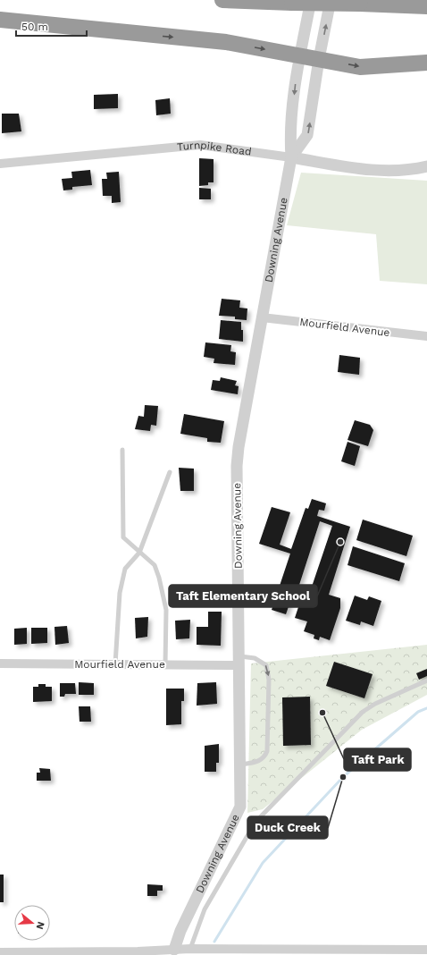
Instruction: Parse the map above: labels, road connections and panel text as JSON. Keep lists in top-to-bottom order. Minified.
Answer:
{"streets":{"street":["Turnpike Road","Downing Avenue","Mourfield Avenue"]},"crossings":[["Turnpike Road","Downing Avenue"],["Downing Avenue","Mourfield Avenue"]],"places":["Taft Elementary School","Taft Park","Duck Creek"],"scale_bar":"50 m","north":"right"}
